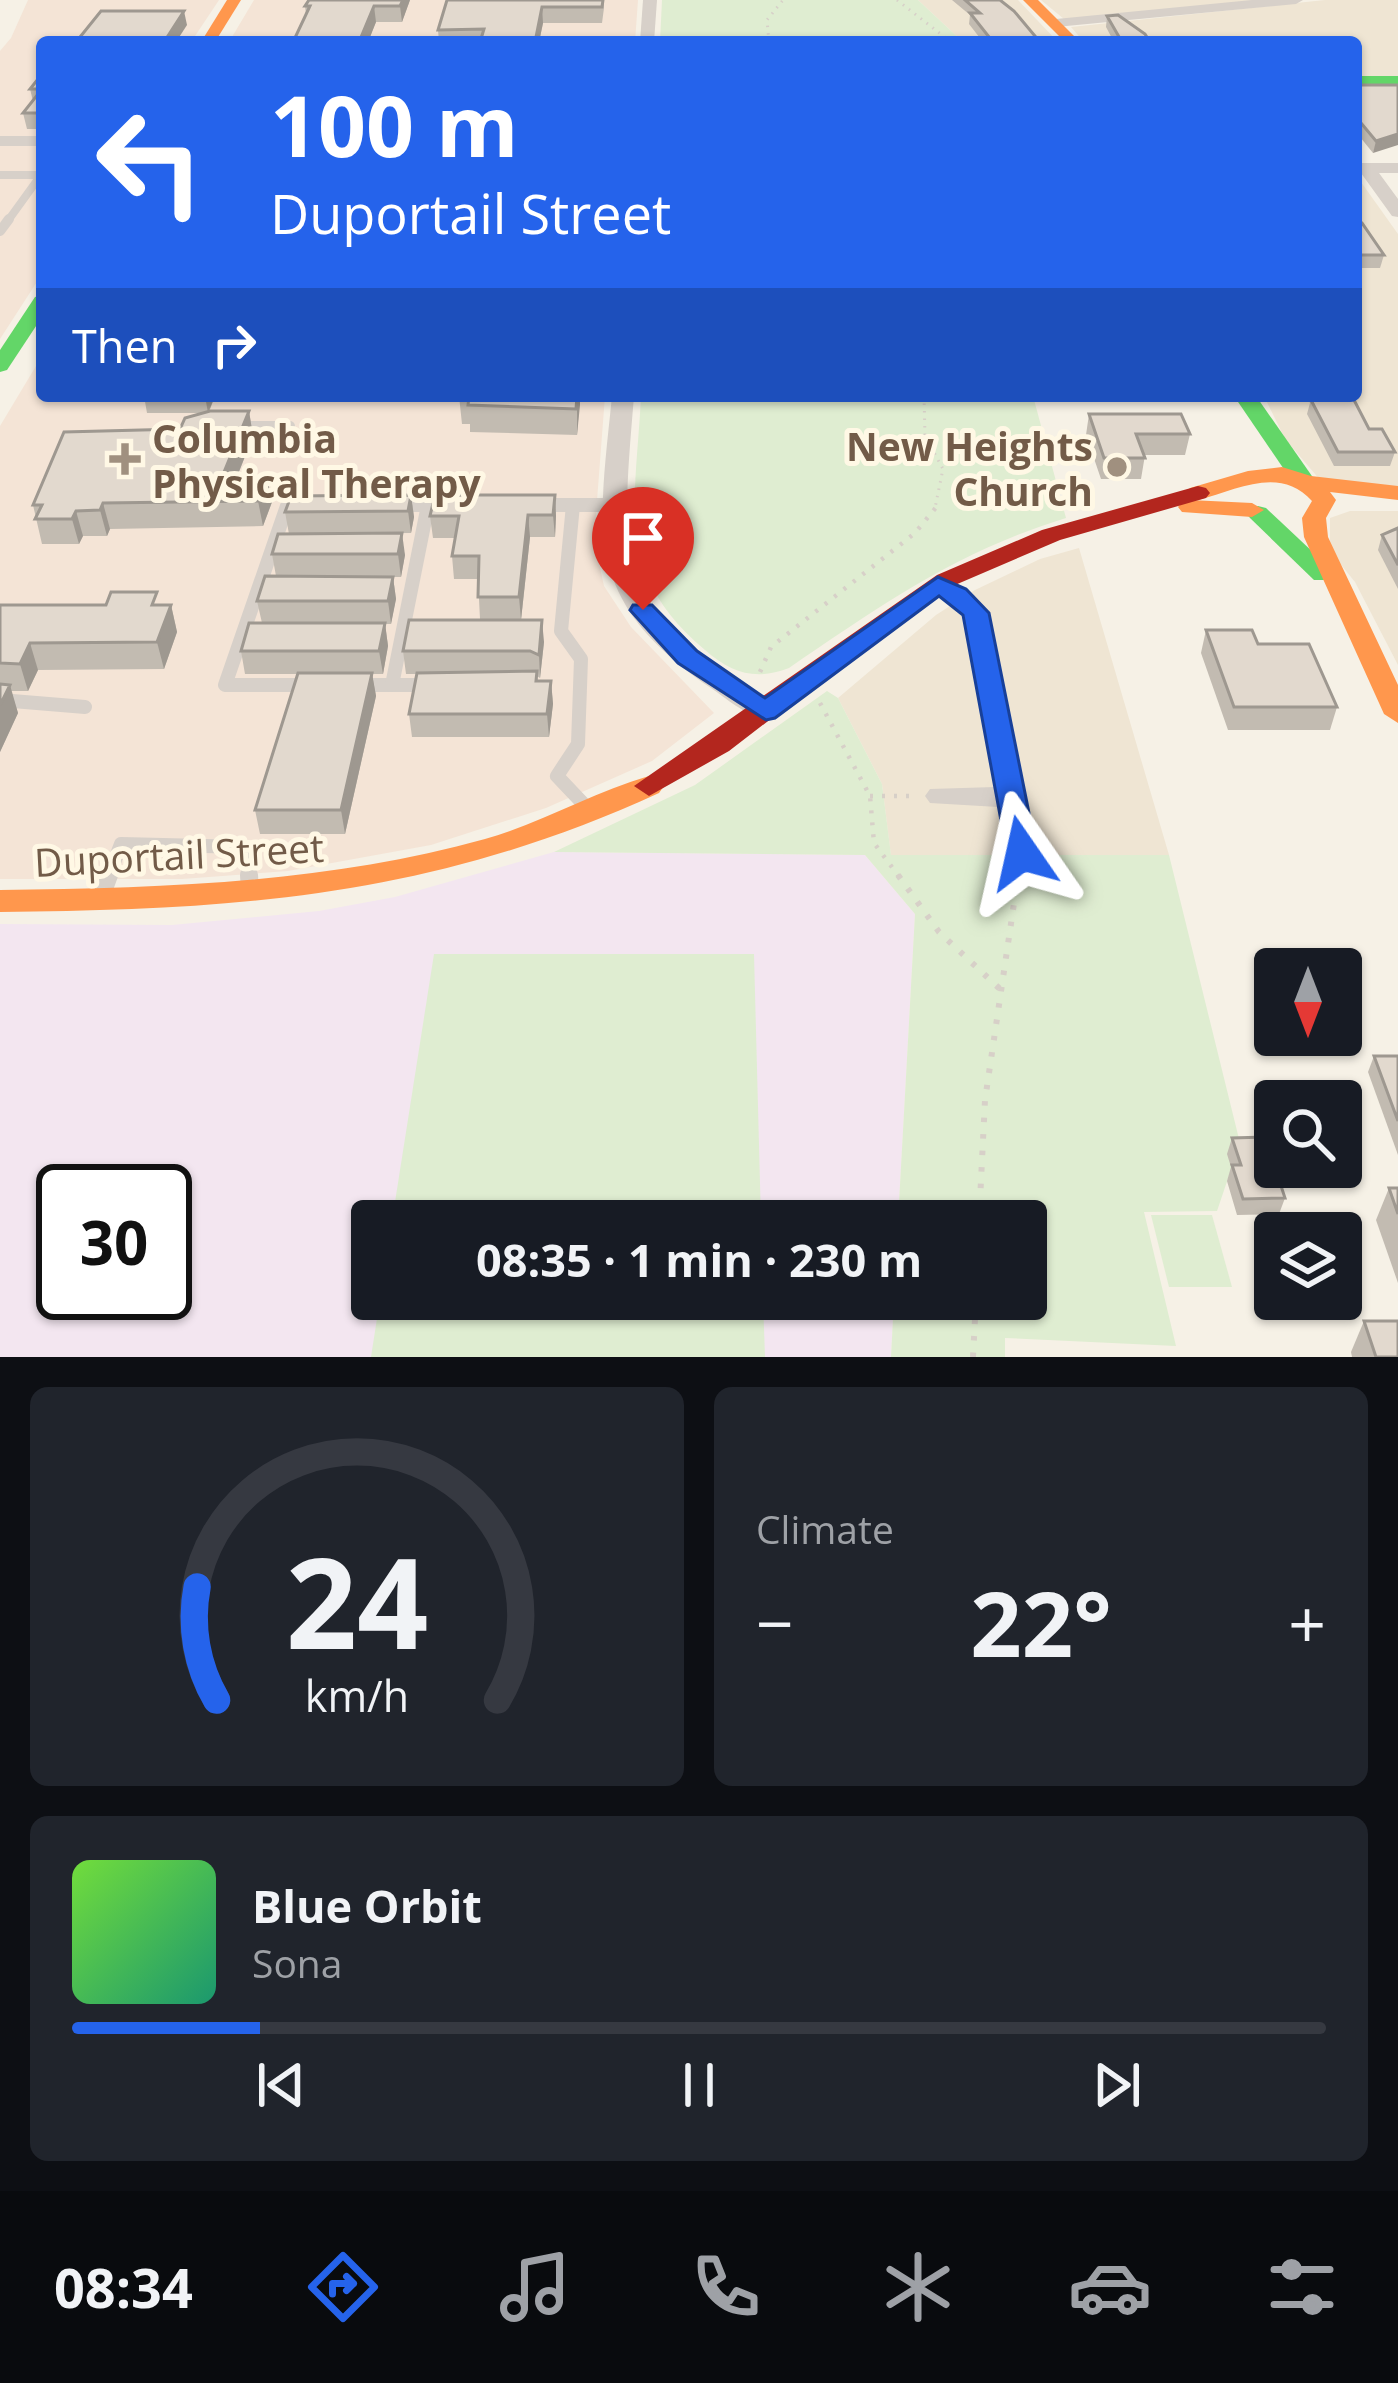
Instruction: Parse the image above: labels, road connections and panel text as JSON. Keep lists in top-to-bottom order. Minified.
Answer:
{"streets":{"main road":["Duportail Street"]},"places":{"health":["Columbia Physical Therapy"],"other":["New Heights Church"]},"north":"bottom","page":{"turn":["100 m","Duportail Street"],"then":"Then","limit":"30","trip":"08:35 · 1 min · 230 m","tile":"Climate","heat":["−","22°","+"],"song":["Blue Orbit","Sona"],"tabs":"08:34","gauge":["24","km/h"]}}
